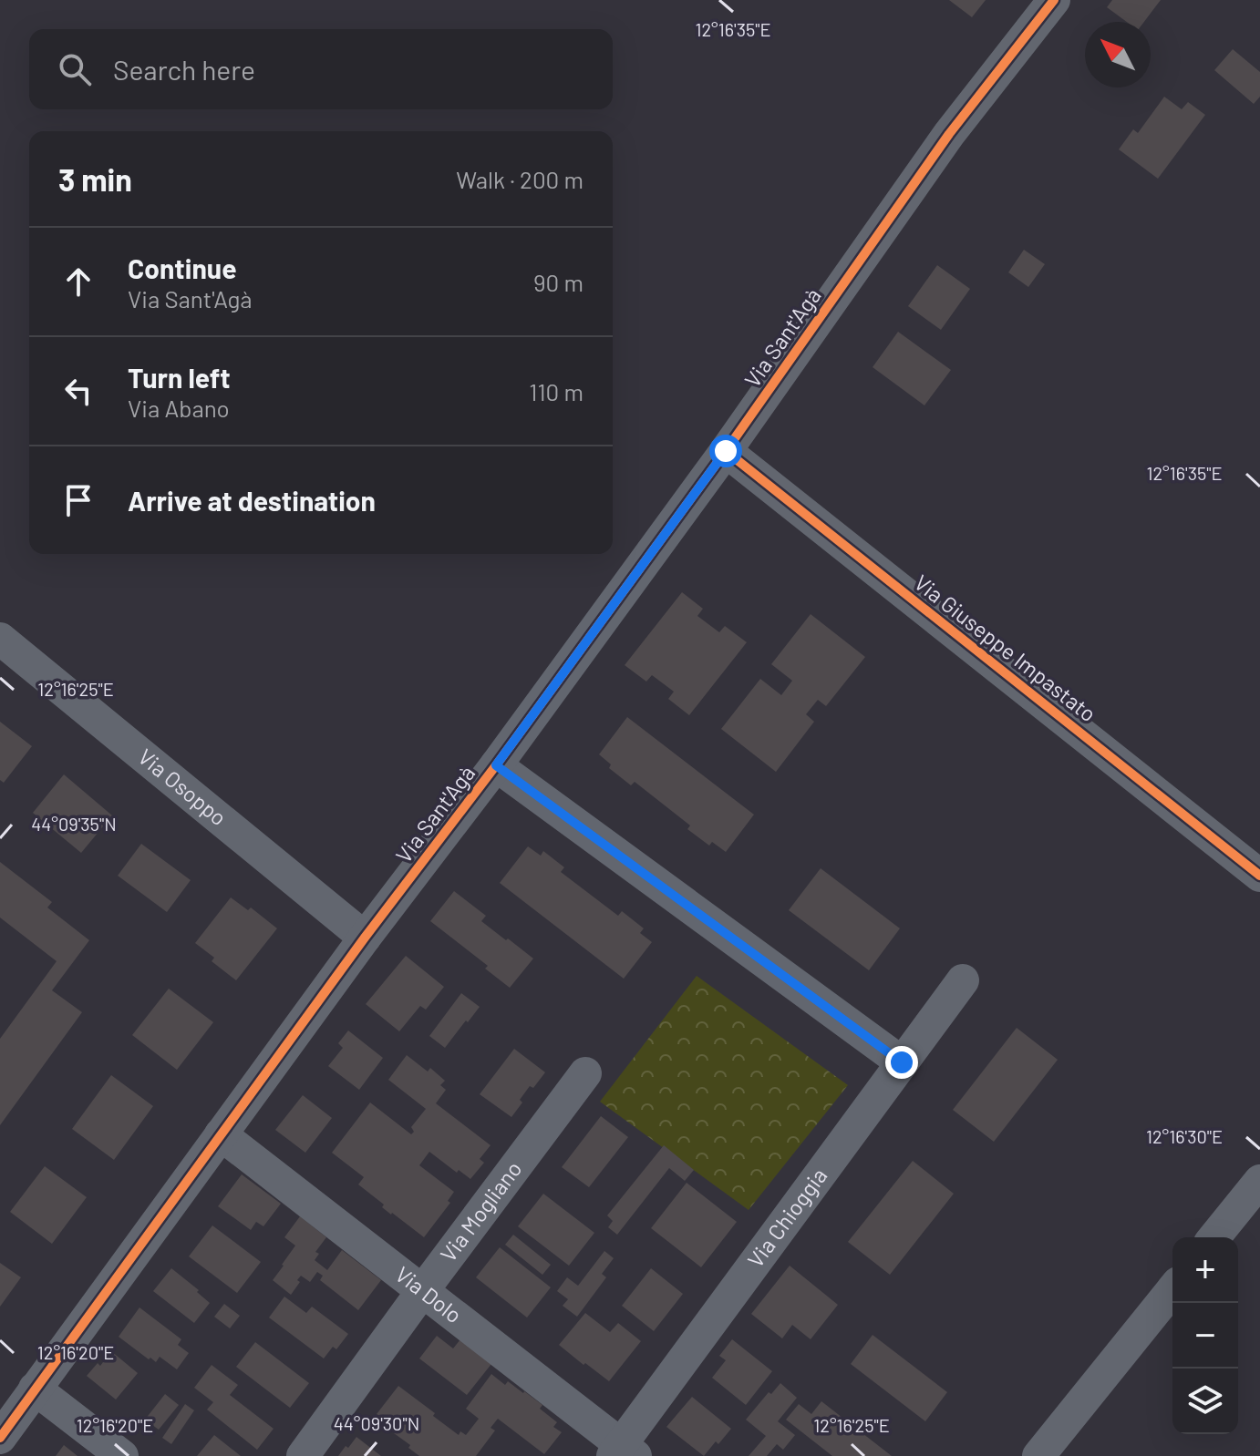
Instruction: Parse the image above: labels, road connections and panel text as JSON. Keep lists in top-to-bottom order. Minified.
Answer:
{"streets":{"street":["Via Sant'Agà","Via Giuseppe Impastato","Via Osoppo","Via Mogliano","Via Chioggia","Via Dolo"]},"crossings":[["Via Sant'Agà","Via Giuseppe Impastato"],["Via Sant'Agà","Via Osoppo"],["Via Sant'Agà","Via Dolo"],["Via Mogliano","Via Dolo"],["Via Chioggia","Via Dolo"]],"north":"top left","page":{"search":"Search here","heading":["3 min","Walk · 200 m"],"list":[["Continue","Via Sant'Agà","90 m"],["Turn left","Via Abano","110 m"],"Arrive at destination"],"map_buttons":["+","−"]},"coordinates":["12°16'35\"E","12°16'25\"E","44°09'35\"N","12°16'30\"E","12°16'20\"E","44°09'30\"N"]}
